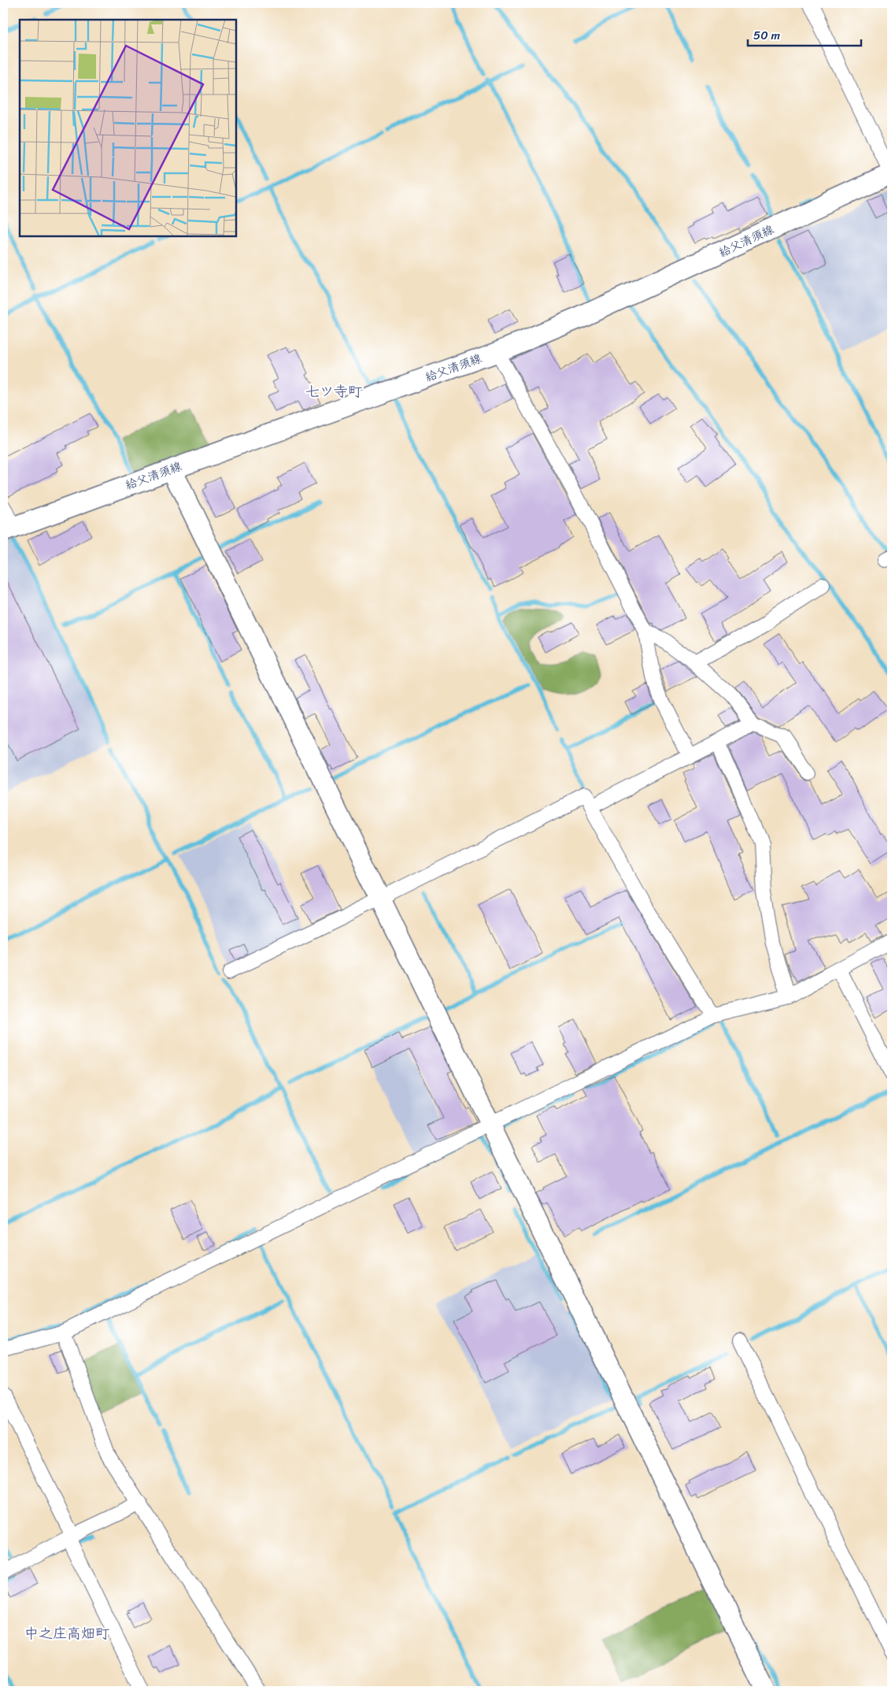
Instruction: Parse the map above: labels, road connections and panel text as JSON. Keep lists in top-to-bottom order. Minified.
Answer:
{"streets":{"street":["給父清須線"]},"districts":["七ツ寺町","中之庄高畑町"],"scale_bar":"50 m"}
